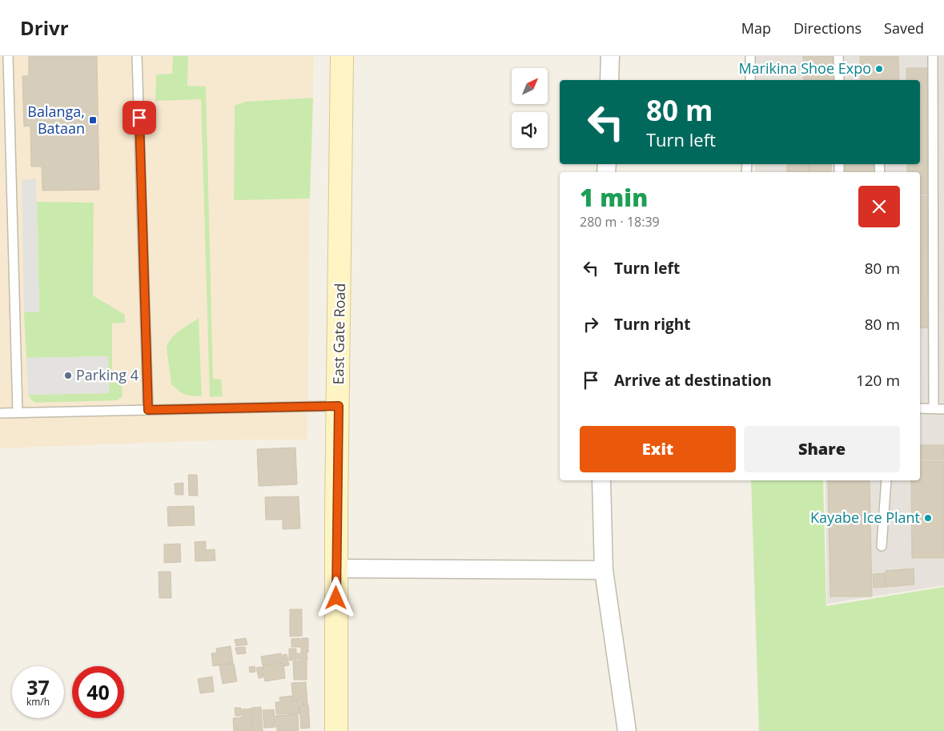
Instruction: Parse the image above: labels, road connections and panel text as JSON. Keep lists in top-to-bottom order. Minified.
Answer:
{"streets":{"street":["East Gate Road"]},"places":{"other":["Marikina Shoe Expo","Parking 4","Kayabe Ice Plant"],"transit":["Balanga, Bataan"]},"north":"top right","page":{"header":"Drivr","nav":["Map","Directions","Saved"],"turn":["80 m","Turn left"],"heading":["1 min","280 m · 18:39"],"list":[{"name":"Turn left","value":"80 m"},{"name":"Turn right","value":"80 m"},{"name":"Arrive at destination","value":"120 m"}],"buttons":["Exit","Share"],"speed":"37 km/h","limit":"40"}}
